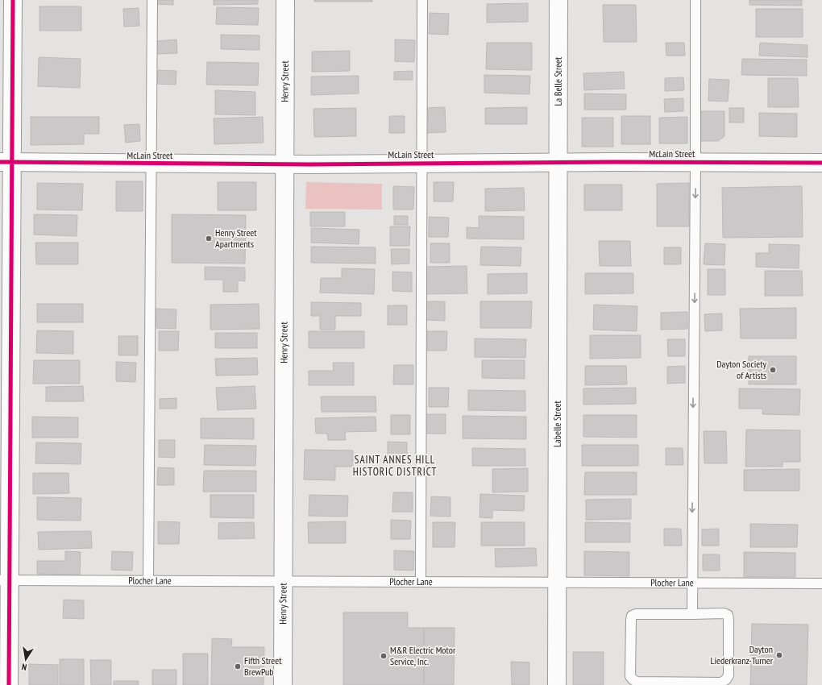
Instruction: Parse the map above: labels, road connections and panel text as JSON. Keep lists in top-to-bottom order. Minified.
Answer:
{"streets":{"street":["Henry Street","La Belle Street","McLain Street","Labelle Street"],"lane":["Plocher Lane"]},"crossings":[["Henry Street","McLain Street"],["Henry Street","Plocher Lane"],["La Belle Street","McLain Street"],["La Belle Street","Labelle Street"],["McLain Street","Labelle Street"],["Labelle Street","Plocher Lane"]],"districts":["SAINT ANNES HILL HISTORIC DISTRICT"],"places":["Henry Street Apartments","Dayton Society of Artists","Dayton Liederkranz-Turner","M&R Electric Motor Service, Inc.","Fifth Street BrewPub"],"north":"bottom"}
